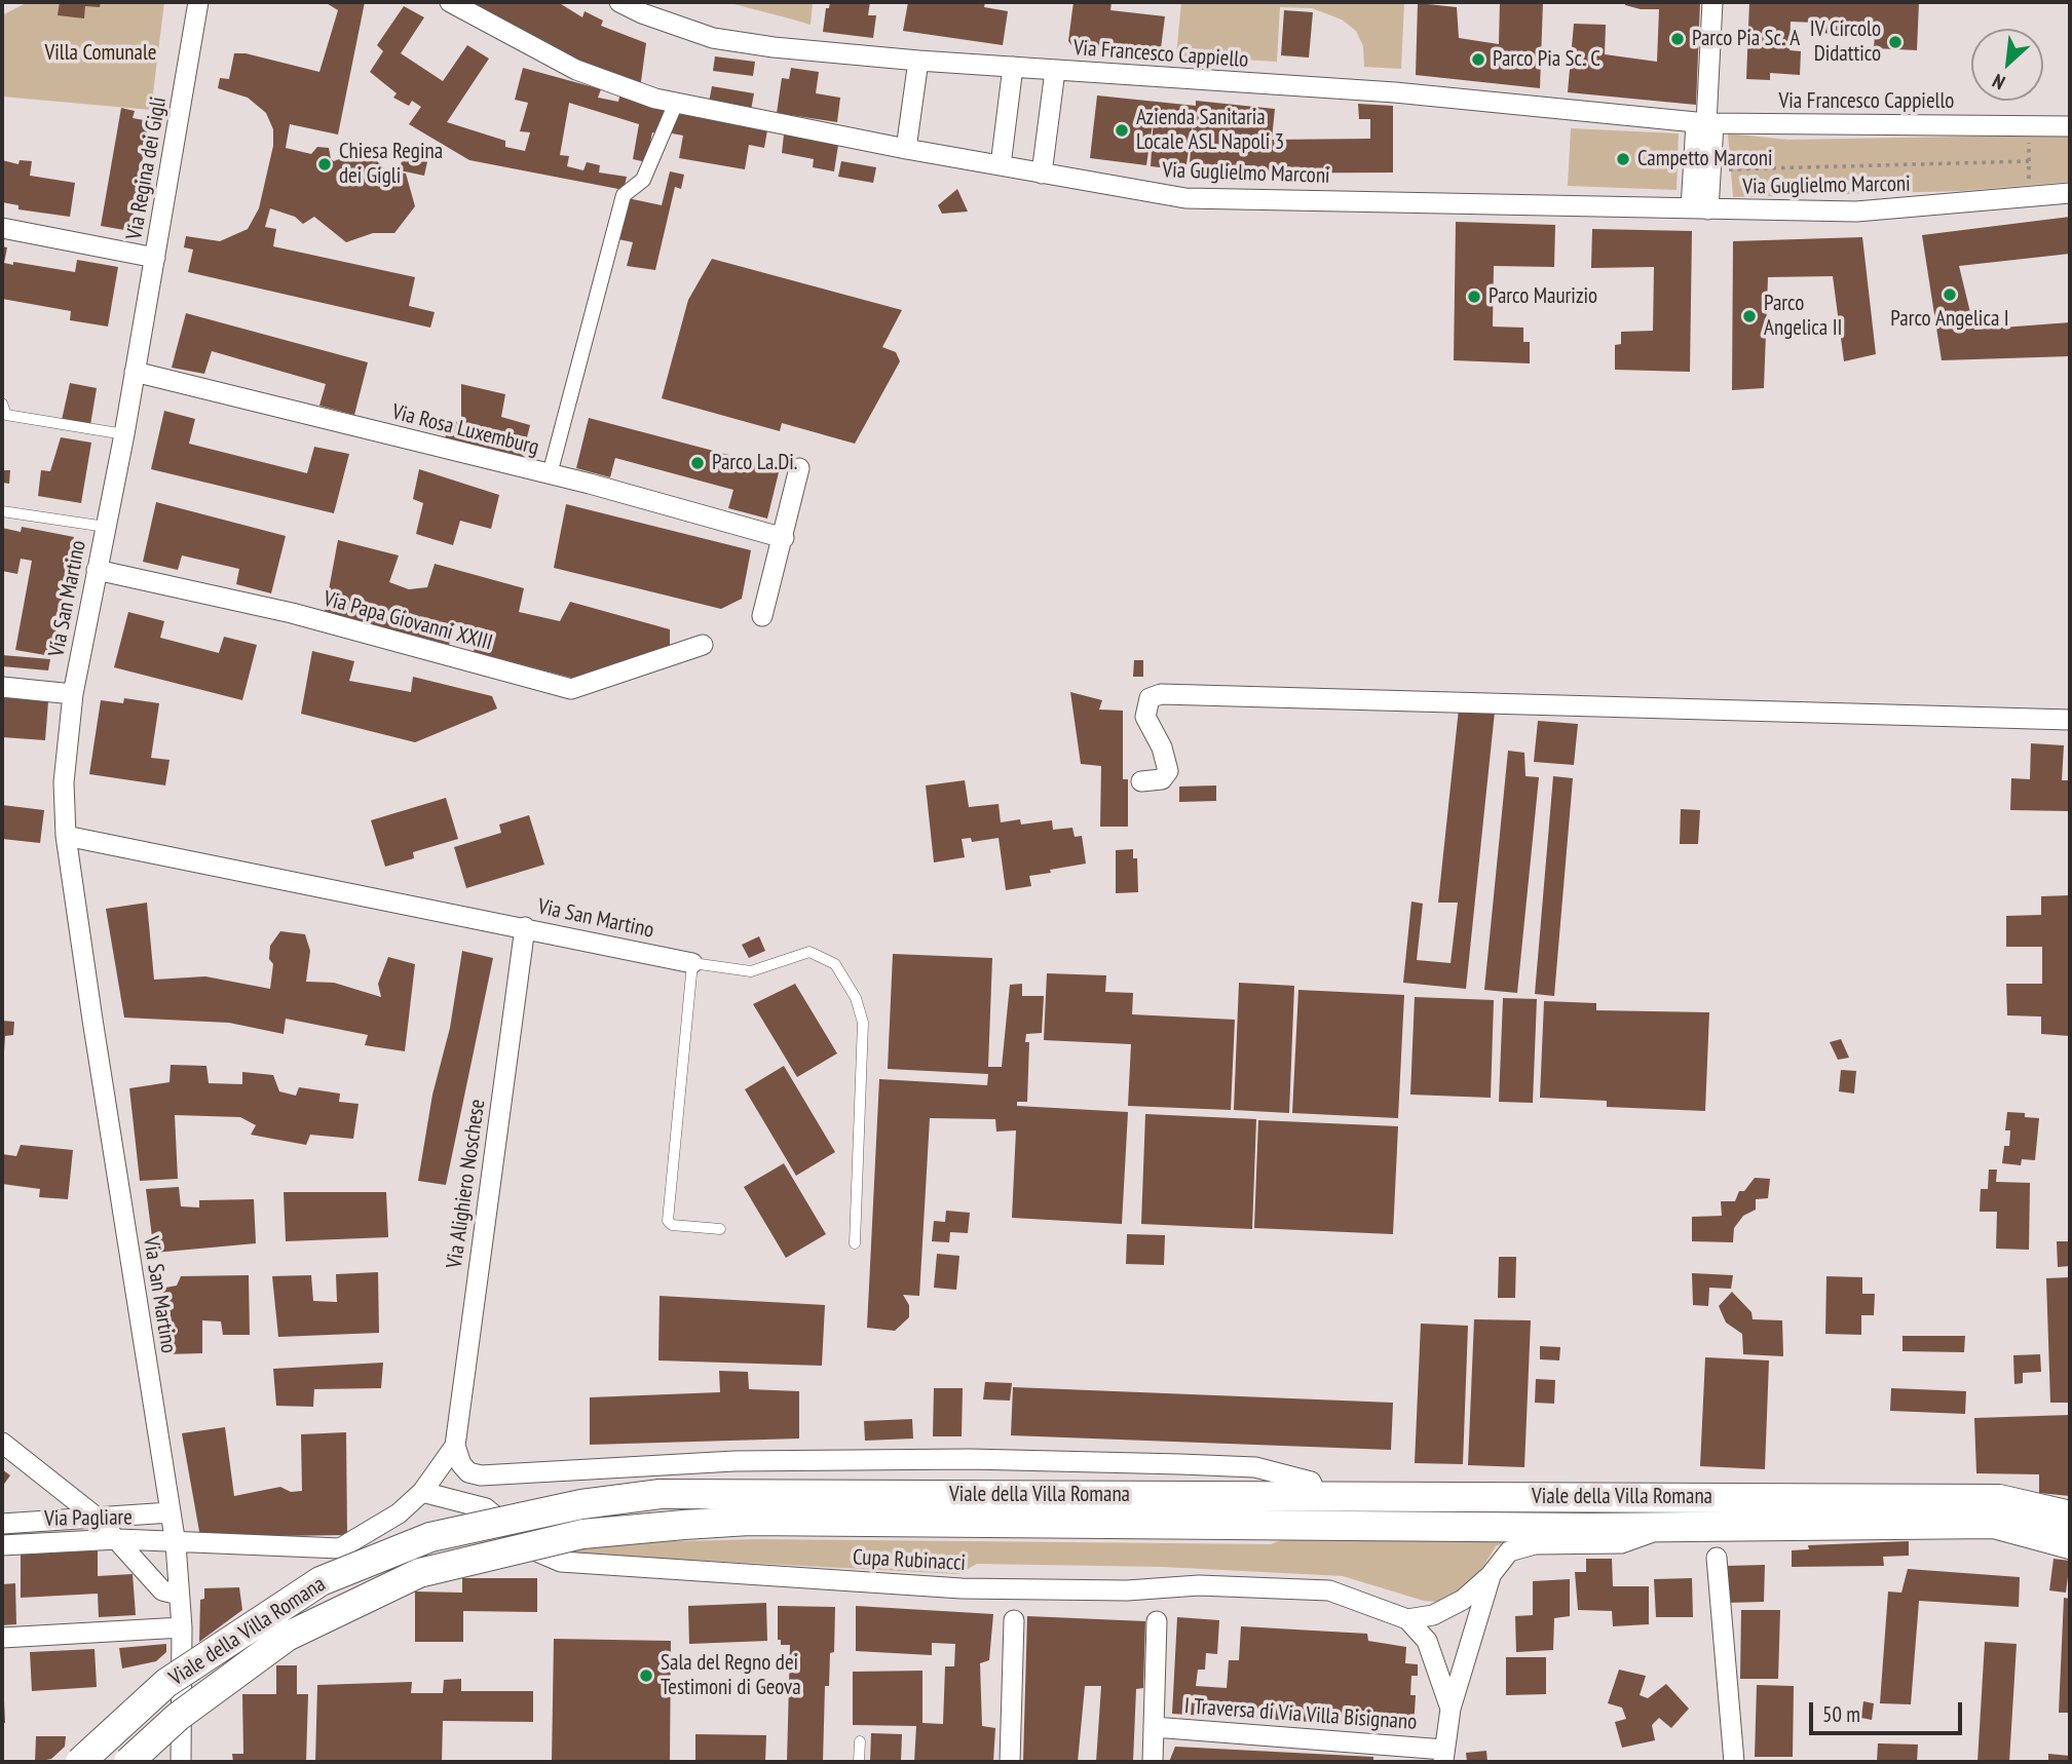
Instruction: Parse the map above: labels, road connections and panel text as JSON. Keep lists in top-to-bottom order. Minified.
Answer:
{"streets":{"main road":["Viale della Villa Romana"],"street":["Via Francesco Cappiello","Via Regina dei Gigli","Via Guglielmo Marconi","Via Rosa Luxemburg","Via San Martino","Via Papa Giovanni XXIII","Via Alighiero Noschese","Via Pagliare","Cupa Rubinacci","I Traversa di Via Villa Bisignano"]},"crossings":[["Via Regina dei Gigli","Via Rosa Luxemburg"],["Via Regina dei Gigli","Via San Martino"],["Via Rosa Luxemburg","Via San Martino"],["Via San Martino","Via Papa Giovanni XXIII"],["Via San Martino","Via Alighiero Noschese"],["Via San Martino","Via Pagliare"],["Via Alighiero Noschese","Via Pagliare"],["Via Pagliare","Cupa Rubinacci"]],"parks":["Villa Comunale"],"places":["Parco Pia Sc. A","IV Circolo Didattico","Parco Pia Sc. C","Azienda Sanitaria Locale ASL Napoli 3","Campetto Marconi","Chiesa Regina dei Gigli","Parco Angelica I","Parco Maurizio","Parco Angelica II","Parco La.Di.","Sala del Regno dei Testimoni di Geova"],"scale_bar":"50 m","north":"bottom left"}
